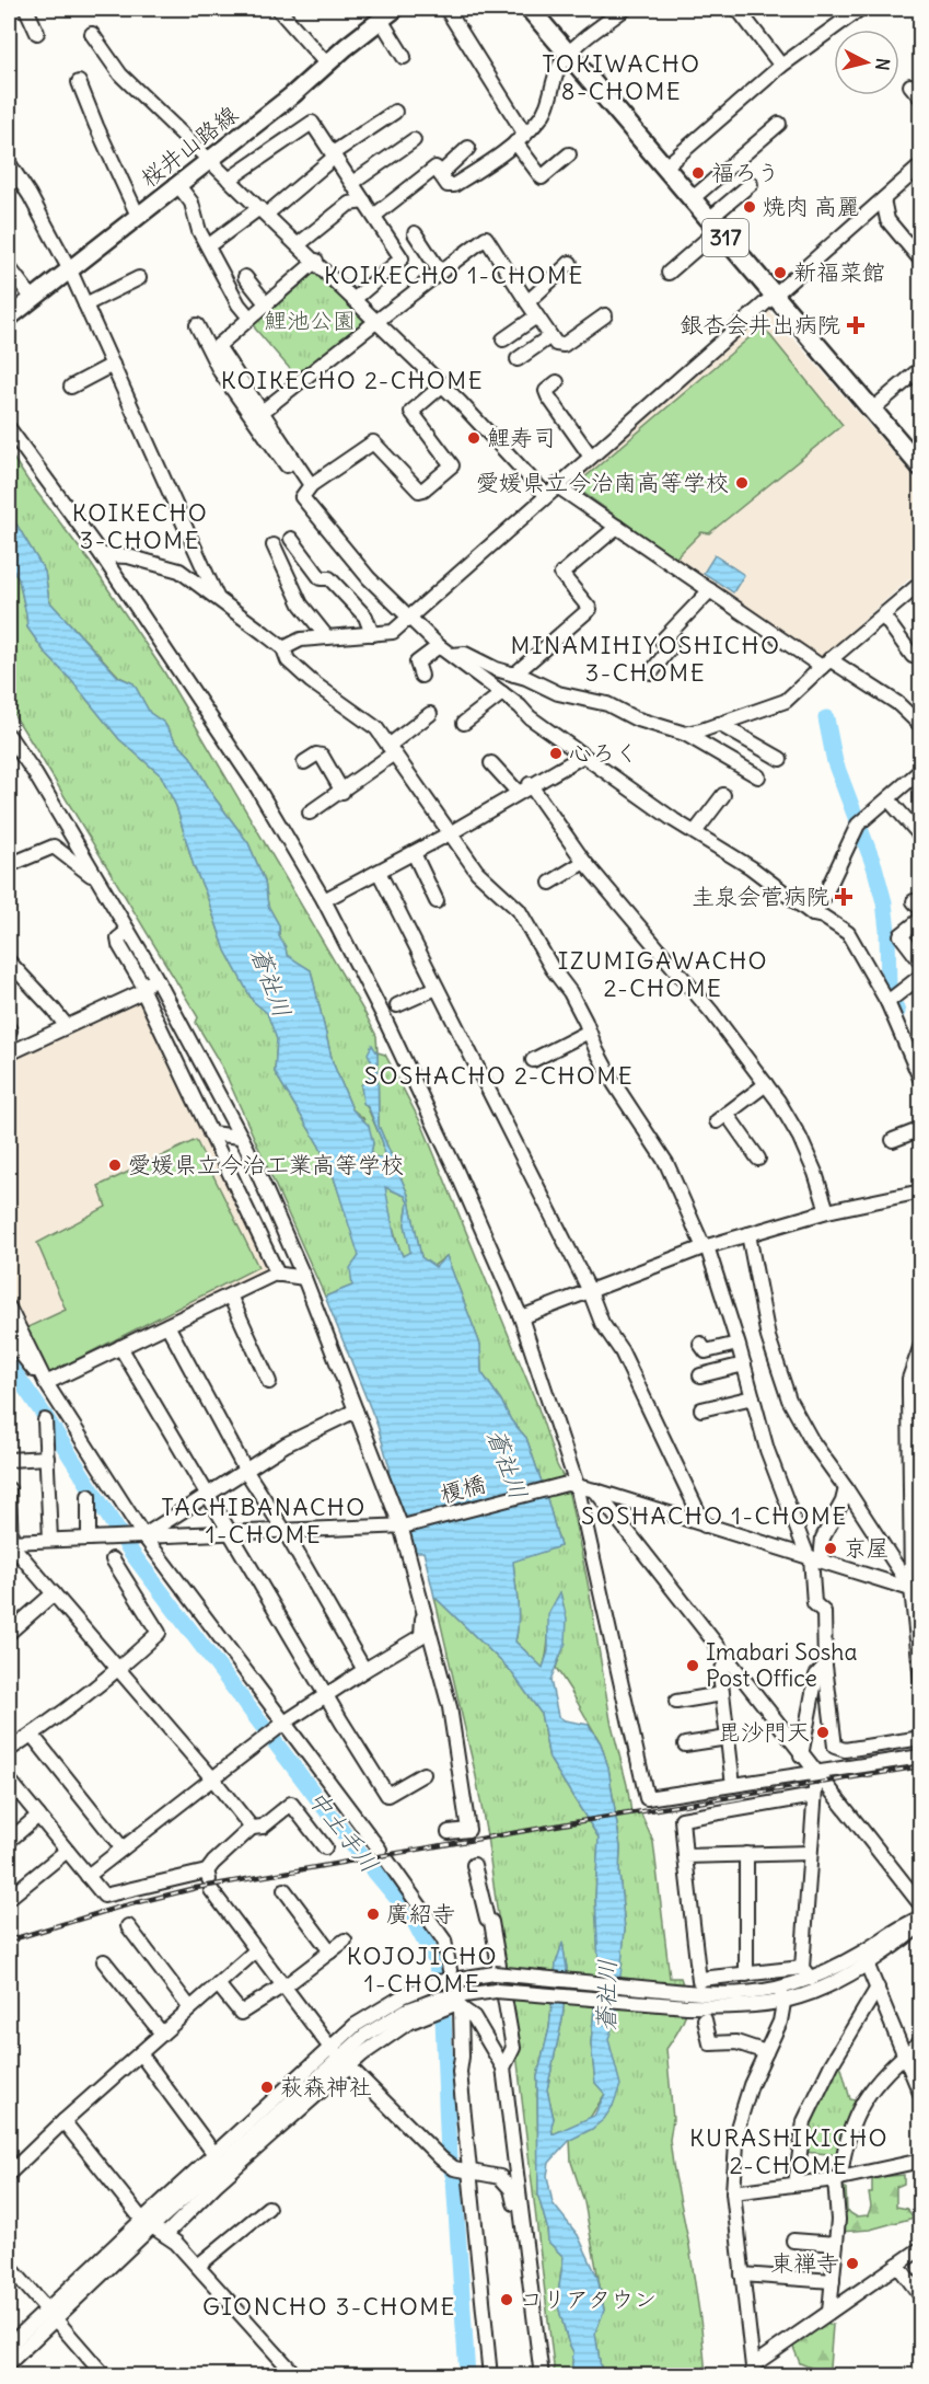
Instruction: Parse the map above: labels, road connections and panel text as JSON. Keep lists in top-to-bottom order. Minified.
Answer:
{"streets":{"highway":["317"],"main road":["桜井山路線"],"street":["榎橋"]},"districts":["TOKIWACHO 8-CHOME","KOIKECHO 1-CHOME","KOIKECHO 2-CHOME","KOIKECHO 3-CHOME","MINAMIHIYOSHICHO 3-CHOME","IZUMIGAWACHO 2-CHOME","SOSHACHO 2-CHOME","TACHIBANACHO 1-CHOME","SOSHACHO 1-CHOME","KOJOJICHO 1-CHOME","KURASHIKICHO 2-CHOME","GIONCHO 3-CHOME"],"water":["蒼社川","中土手川"],"parks":["鯉池公園"],"places":{"other":["福ろう","焼肉 高麗","新福菜館","鯉寿司","愛媛県立今治南高等学校","心ろく","愛媛県立今治工業高等学校","京屋","Imabari Sosha Post Office","毘沙門天","廣紹寺","萩森神社","東禅寺","コリアタウン"],"health":["銀杏会井出病院","圭泉会菅病院"]},"north":"right"}
